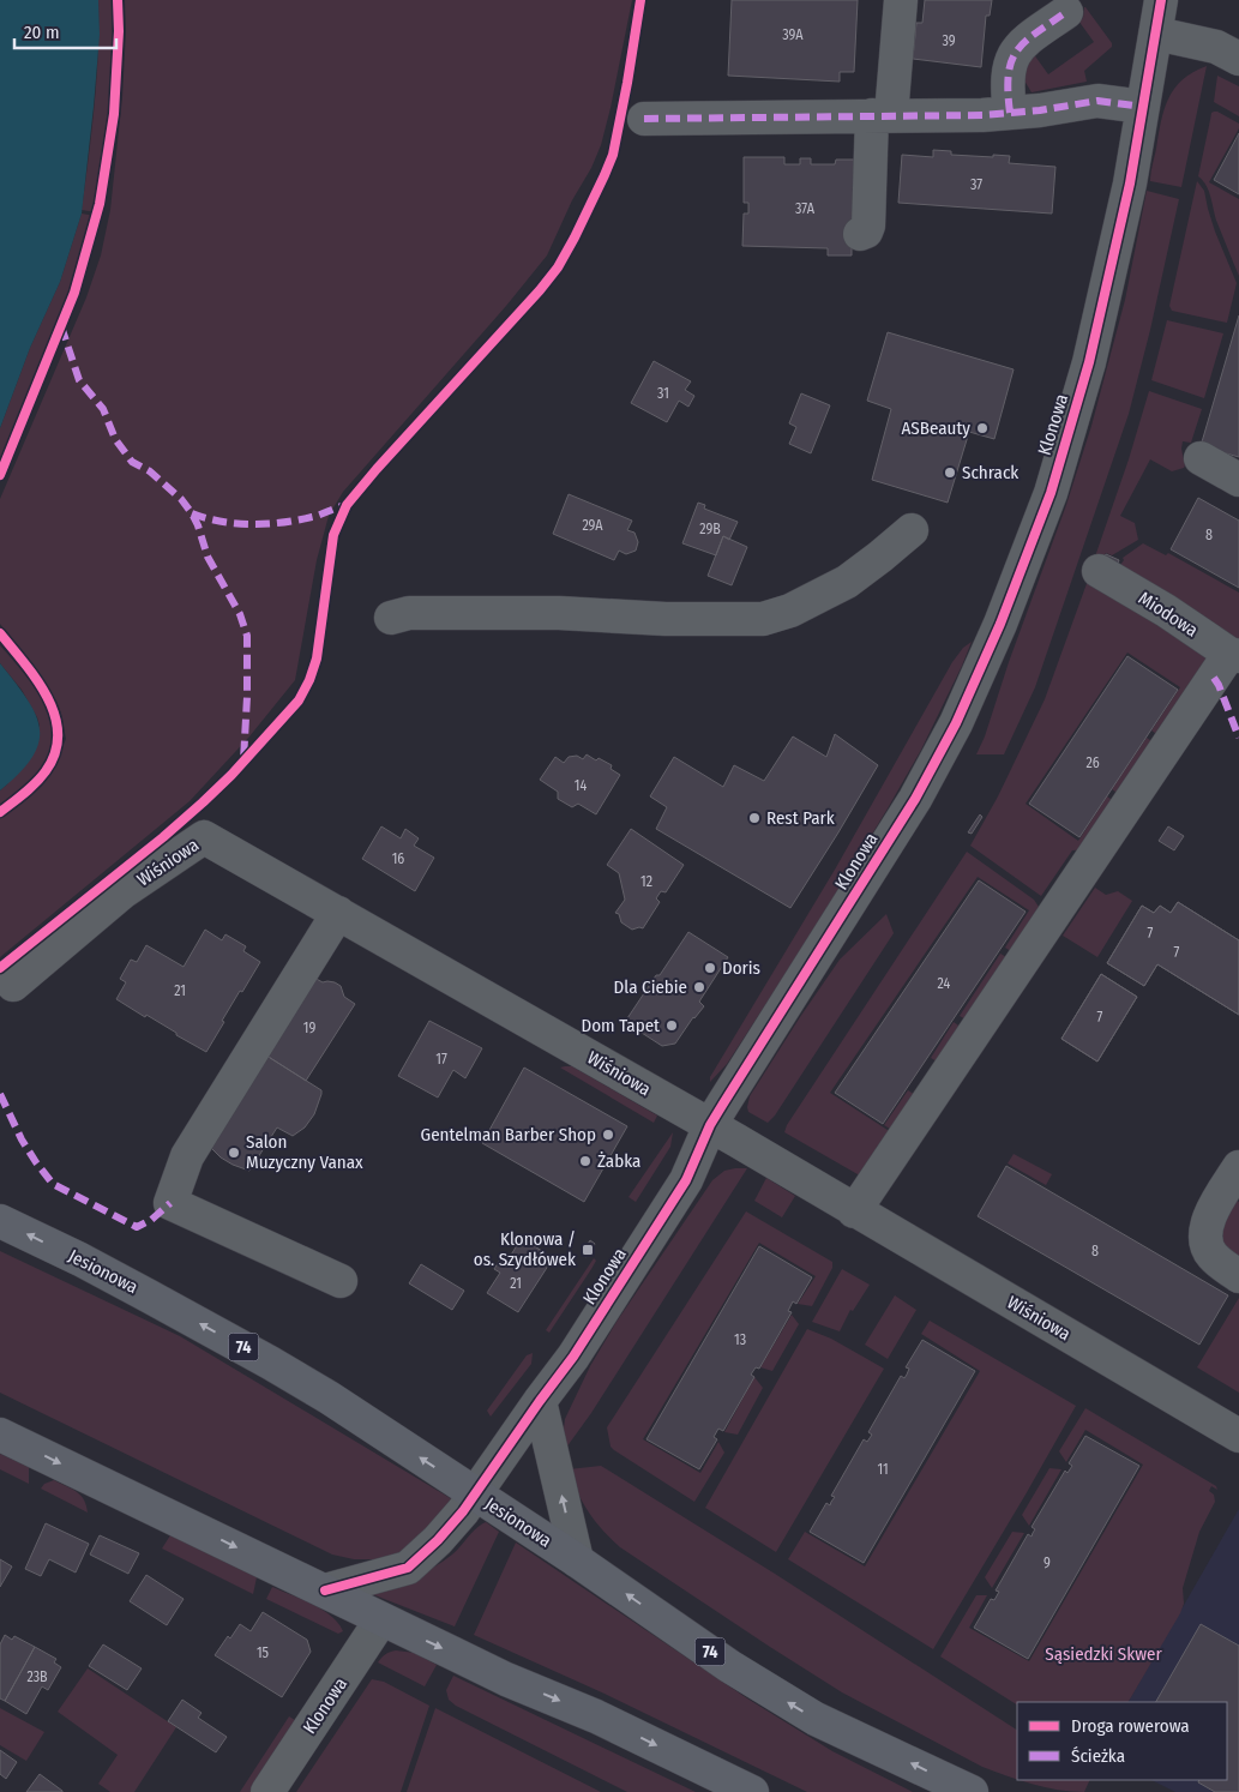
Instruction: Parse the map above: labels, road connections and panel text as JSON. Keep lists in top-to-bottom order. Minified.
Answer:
{"streets":{"main road":["Jesionowa","74"],"street":["Klonowa","Miodowa","Wiśniowa"]},"crossings":[["Klonowa","Wiśniowa"],["Klonowa","Jesionowa"]],"parks":["Sąsiedzki Skwer"],"places":{"other":["ASBeauty","Schrack","Rest Park","Doris","Dla Ciebie","Dom Tapet","Gentelman Barber Shop","Salon Muzyczny Vanax","Żabka"],"transit":["Klonowa / os. Szydłówek"]},"house_numbers":["39A","39","37","37A","31","29A","29B","8","26","14","16","12","7","7","24","21","7","19","17","8","21","13","11","9","15","23B"],"legend":["Droga rowerowa","Ścieżka"],"scale_bar":"20 m"}
